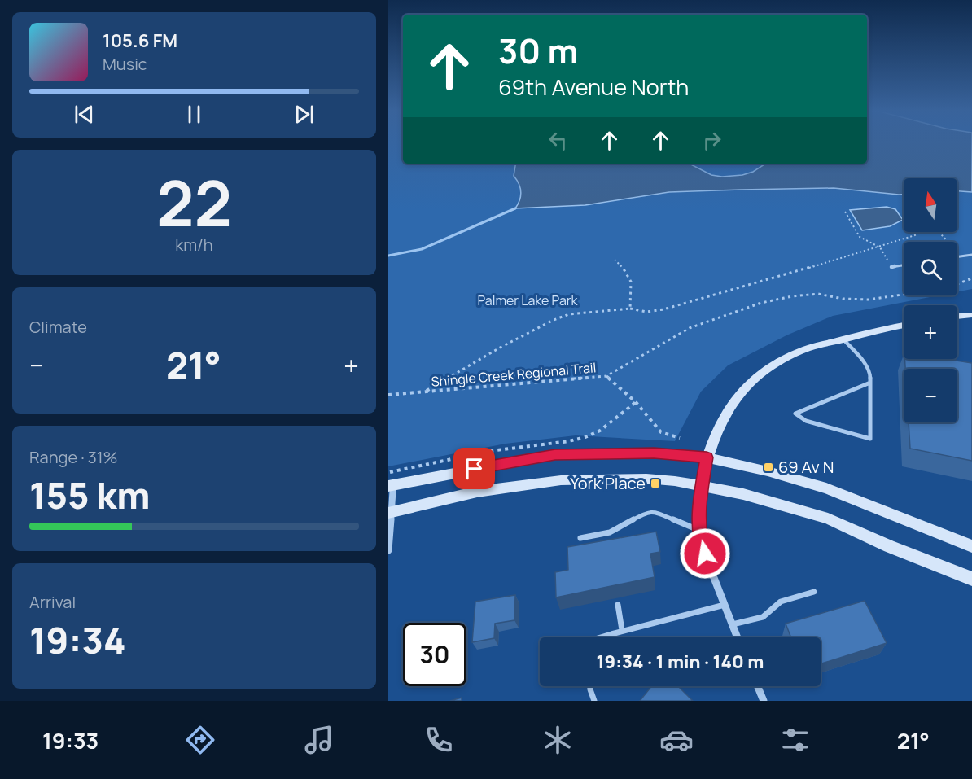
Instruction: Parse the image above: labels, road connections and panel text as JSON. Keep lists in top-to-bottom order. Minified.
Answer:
{"streets":{"path":["Shingle Creek Regional Trail"]},"parks":["Palmer Lake Park"],"places":{"transit":["69 Av N","York Place"]},"north":"top","page":{"turn":["30 m","69th Avenue North"],"song":["105.6 FM","Music"],"tile":[["22","km/h"],"Climate",["Range · 31%","155 km"],["Arrival","19:34"]],"map_buttons":["+","−"],"heat":["−","21°","+"],"limit":"30","trip":"19:34 · 1 min · 140 m","tabs":["19:33","21°"]}}
